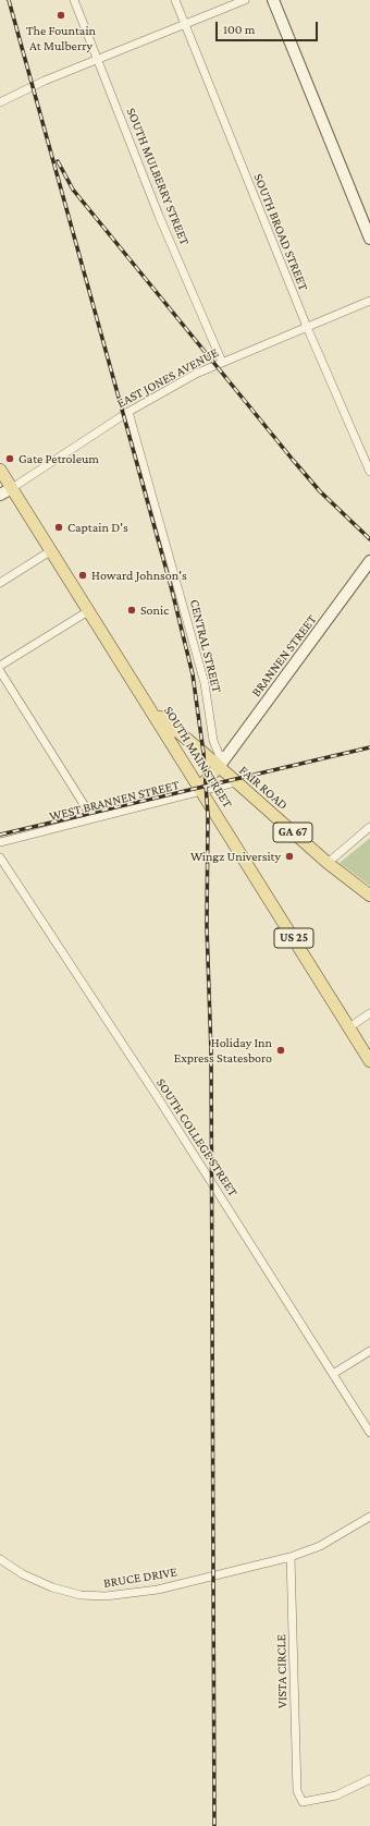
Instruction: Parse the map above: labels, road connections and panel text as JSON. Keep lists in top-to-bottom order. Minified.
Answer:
{"streets":{"main road":["SOUTH MAIN STREET","FAIR ROAD","GA 67","US 25"],"street":["SOUTH MULBERRY STREET","SOUTH BROAD STREET","EAST JONES AVENUE","CENTRAL STREET","BRANNEN STREET","WEST BRANNEN STREET","SOUTH COLLEGE STREET","BRUCE DRIVE","VISTA CIRCLE"]},"crossings":[["SOUTH MULBERRY STREET","EAST JONES AVENUE"],["SOUTH BROAD STREET","EAST JONES AVENUE"],["EAST JONES AVENUE","CENTRAL STREET"],["EAST JONES AVENUE","SOUTH MAIN STREET"],["CENTRAL STREET","BRANNEN STREET"],["CENTRAL STREET","FAIR ROAD"],["CENTRAL STREET","GA 67"],["BRANNEN STREET","FAIR ROAD"],["BRANNEN STREET","GA 67"],["SOUTH MAIN STREET","WEST BRANNEN STREET"],["SOUTH MAIN STREET","GA 67"],["FAIR ROAD","WEST BRANNEN STREET"],["FAIR ROAD","GA 67"],["BRUCE DRIVE","VISTA CIRCLE"]],"places":["The Fountain At Mulberry","Gate Petroleum","Captain D's","Howard Johnson's","Sonic","Wingz University","Holiday Inn Express Statesboro"],"scale_bar":"100 m"}
